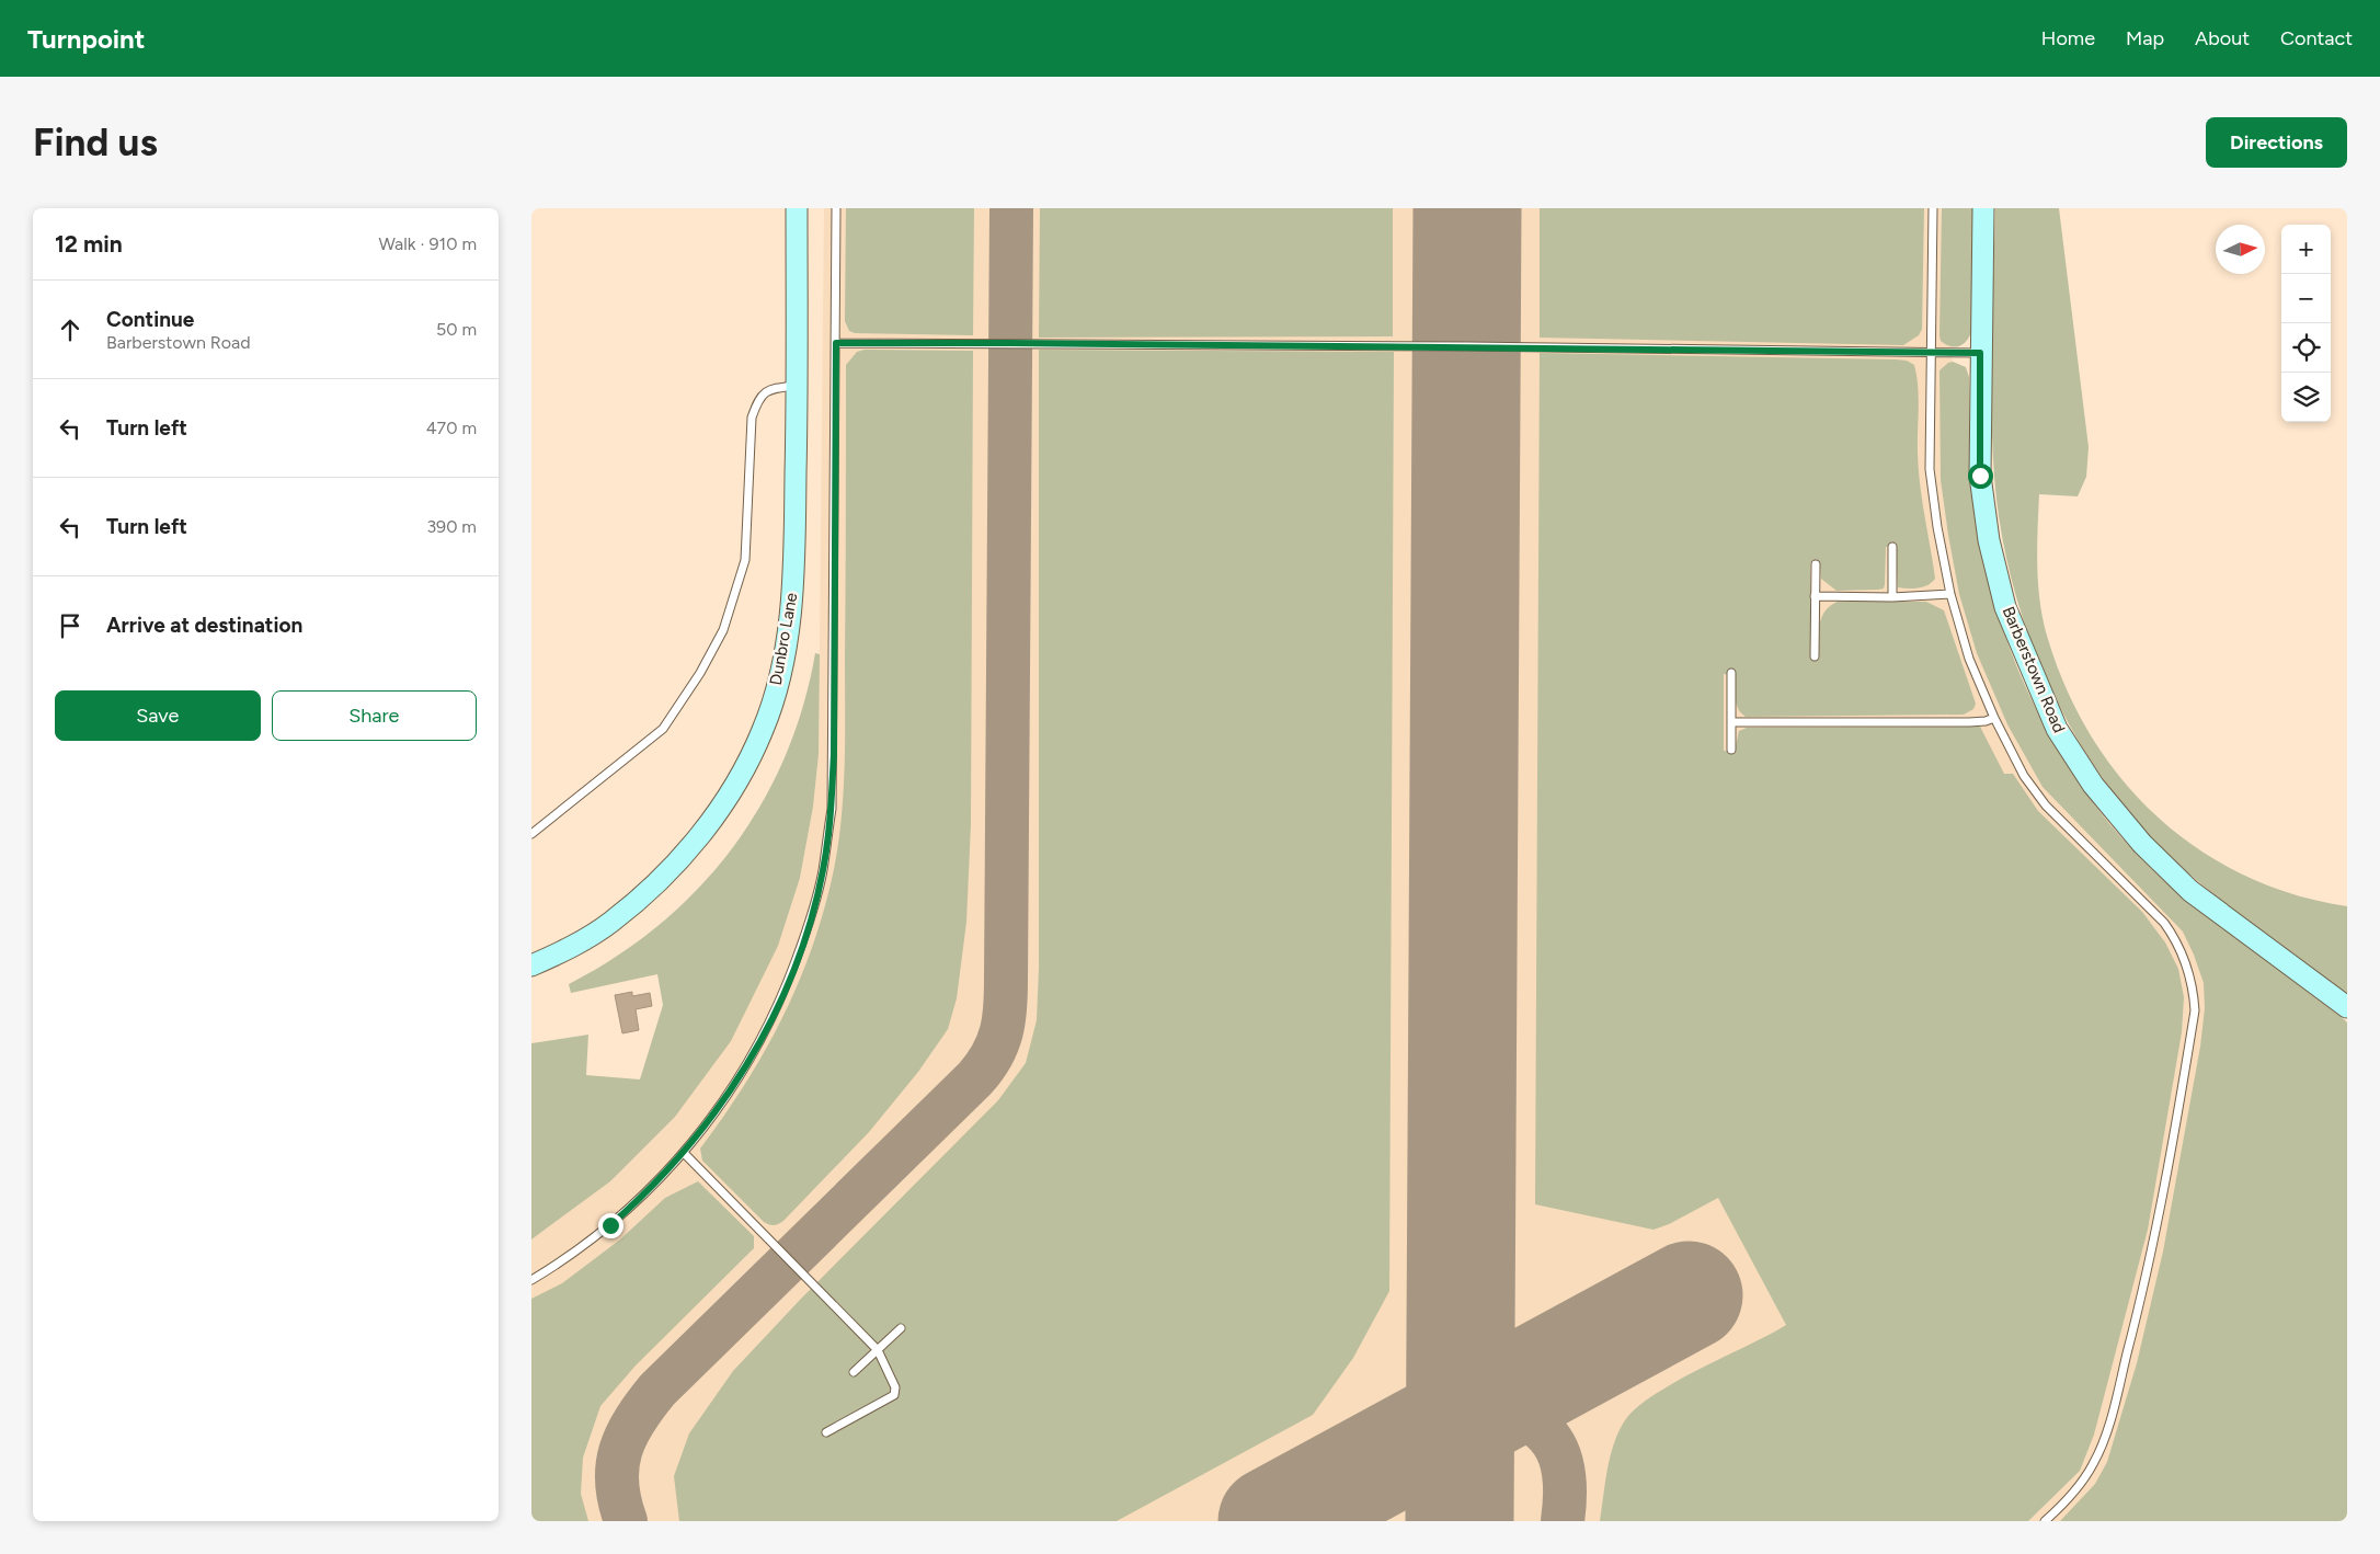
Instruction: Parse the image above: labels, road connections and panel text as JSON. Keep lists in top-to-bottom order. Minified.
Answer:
{"streets":{"main road":["Dunbro Lane","Barberstown Road"]},"north":"right","page":{"header":"Turnpoint","nav":["Home","Map","About","Contact"],"buttons":["Directions",["Save","Share"]],"title":"Find us","heading":["12 min","Walk · 910 m"],"map_buttons":["+","−"],"list":[["Continue","Barberstown Road","50 m"],["Turn left","470 m"],["Turn left","390 m"],"Arrive at destination"]}}
